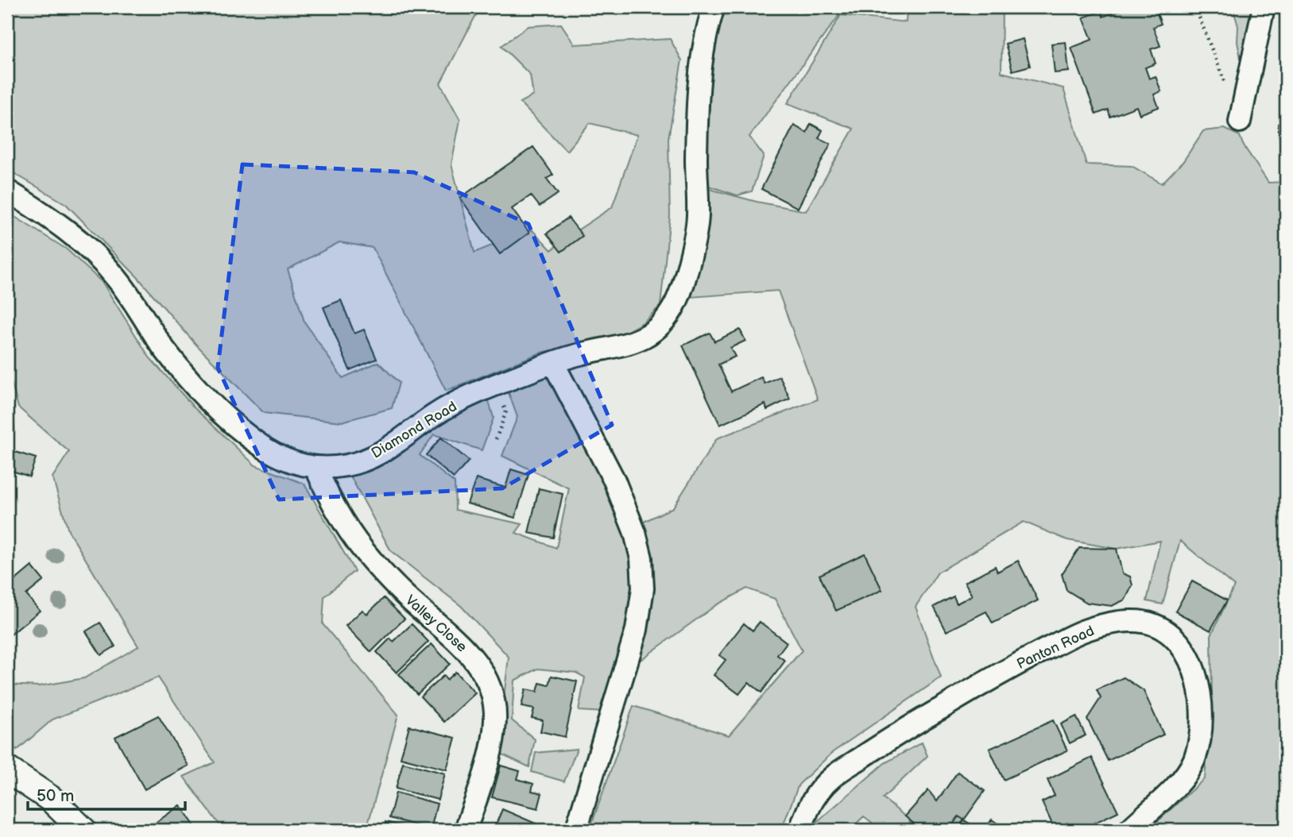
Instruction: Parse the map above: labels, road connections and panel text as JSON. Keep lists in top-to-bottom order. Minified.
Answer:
{"streets":{"street":["Diamond Road","Valley Close","Panton Road"]},"crossings":[["Diamond Road","Valley Close"]],"scale_bar":"50 m"}
